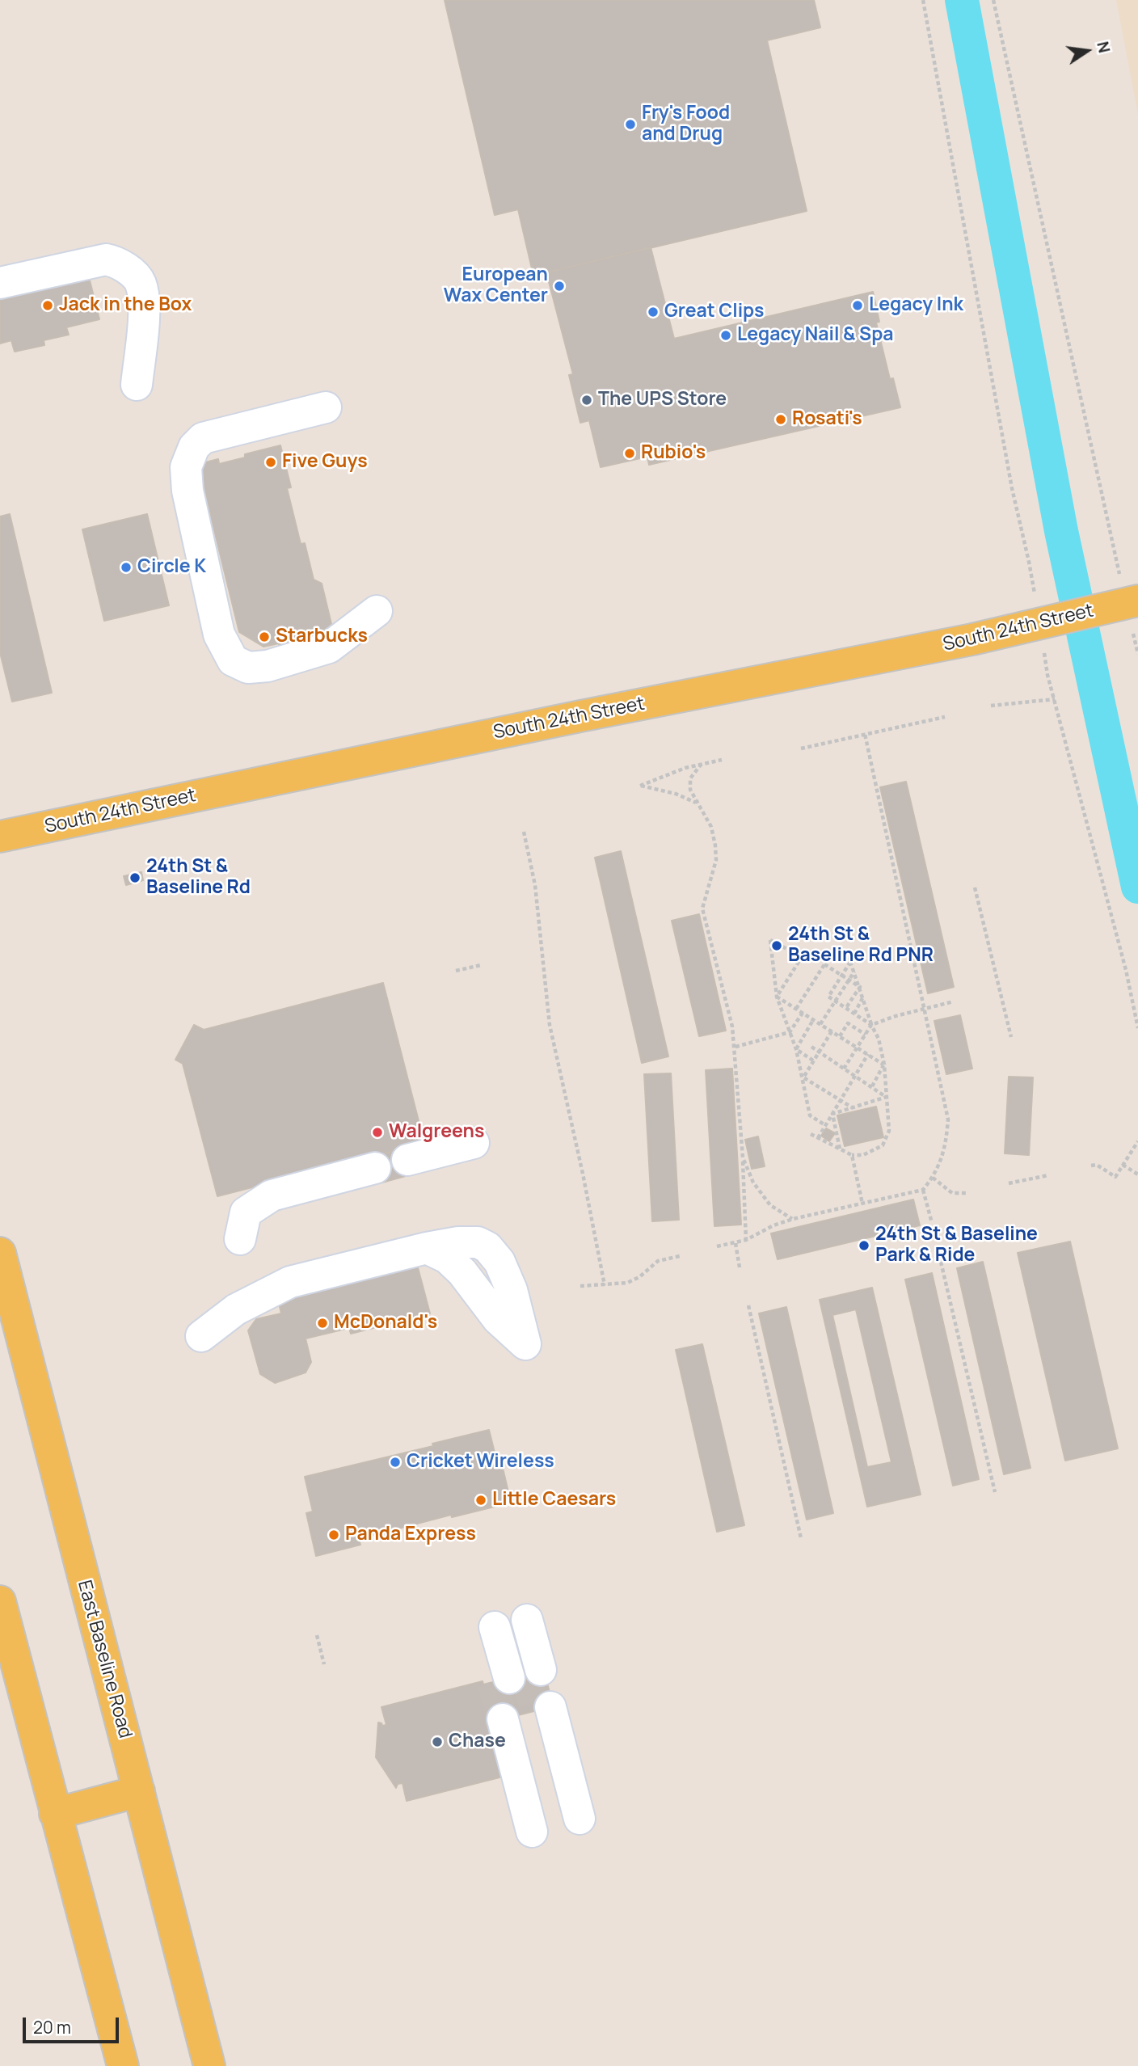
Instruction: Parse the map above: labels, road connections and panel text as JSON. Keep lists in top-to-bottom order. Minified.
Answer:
{"streets":{"main road":["South 24th Street","East Baseline Road"]},"places":["Fry's Food and Drug","European Wax Center","Jack in the Box","Legacy Ink","Great Clips","Legacy Nail & Spa","The UPS Store","Rosati's","Rubio's","Five Guys","Circle K","Starbucks","24th St & Baseline Rd","24th St & Baseline Rd PNR","Walgreens","24th St & Baseline Park & Ride","McDonald's","Cricket Wireless","Little Caesars","Panda Express","Chase"],"scale_bar":"20 m","north":"right"}
